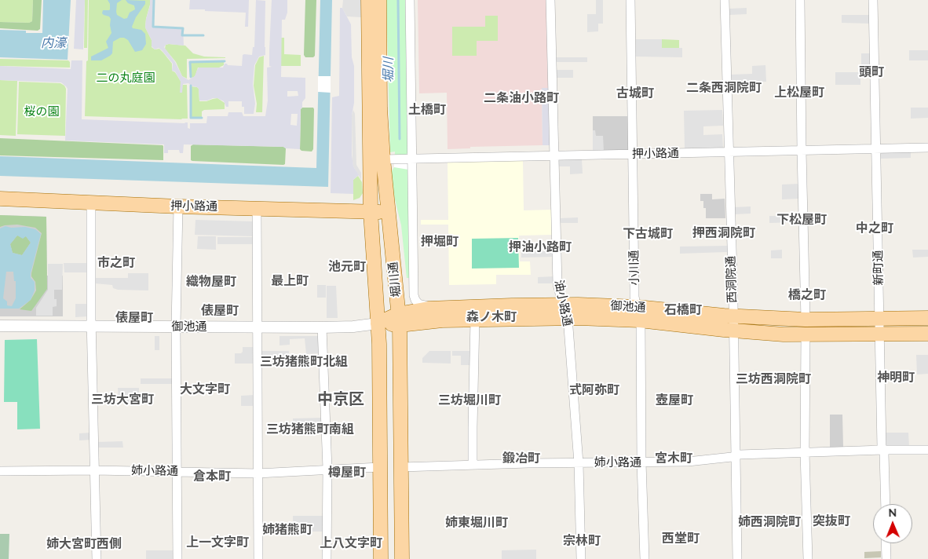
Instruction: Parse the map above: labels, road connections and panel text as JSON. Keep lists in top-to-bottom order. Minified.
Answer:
{"streets":{"main road":["押小路通","堀川通","御池通"],"street":["小川通","新町通","西洞院通","油小路通","姉小路通"]},"crossings":[["押小路通","小川通"],["押小路通","新町通"],["押小路通","堀川通"],["押小路通","西洞院通"],["押小路通","油小路通"],["小川通","御池通"],["小川通","姉小路通"],["新町通","御池通"],["新町通","姉小路通"],["堀川通","御池通"],["堀川通","姉小路通"],["西洞院通","御池通"],["西洞院通","姉小路通"],["油小路通","御池通"],["油小路通","姉小路通"]],"districts":["頭町","二条西洞院町","上松屋町","古城町","二条油小路町","土橋町","下松屋町","中之町","押西洞院町","下古城町","押堀町","押油小路町","市之町","池元町","最上町","織物屋町","橋之町","石橋町","俵屋町","森ノ木町","俵屋町","三坊猪熊町北組","神明町","三坊西洞院町","大文字町","式阿弥町","三坊大宮町","中京区","三坊堀川町","壺屋町","三坊猪熊町南組","鍛冶町","宮木町","樽屋町","倉本町","突抜町","姉西洞院町","姉東堀川町","姉猪熊町","西堂町","宗林町","上一文字町","上八文字町","姉大宮町西側"],"water":["内濠","堀川"],"parks":["二の丸庭園","桜の園"],"north":"top"}
